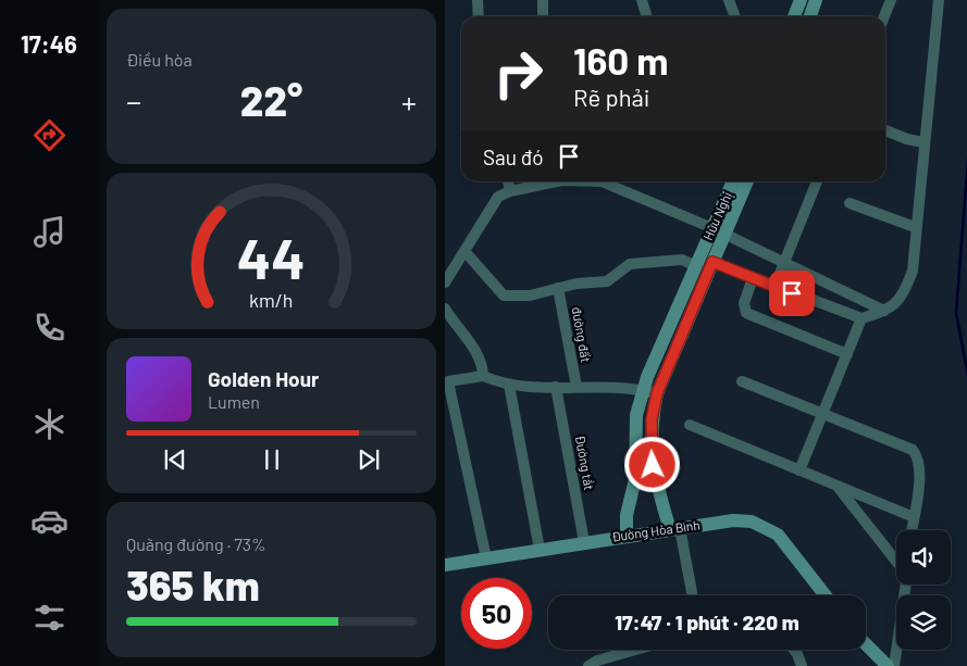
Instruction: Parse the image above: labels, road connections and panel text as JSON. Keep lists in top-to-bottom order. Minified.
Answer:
{"streets":{"main road":["Hữu Nghị","Đường Hòa Bình"],"street":["đường đất","Đường tắt"]},"crossings":[["Hữu Nghị","Đường Hòa Bình"],["Đường tắt","Đường Hòa Bình"]],"page":{"tabs":"17:46","tile":["Điều hòa",["Quãng đường · 73%","365 km"]],"turn":["160 m","Rẽ phải"],"heat":["−","22°","+"],"then":"Sau đó","song":["Golden Hour","Lumen"],"limit":"50","trip":"17:47 · 1 phút · 220 m","gauge":["44","km/h"]}}
